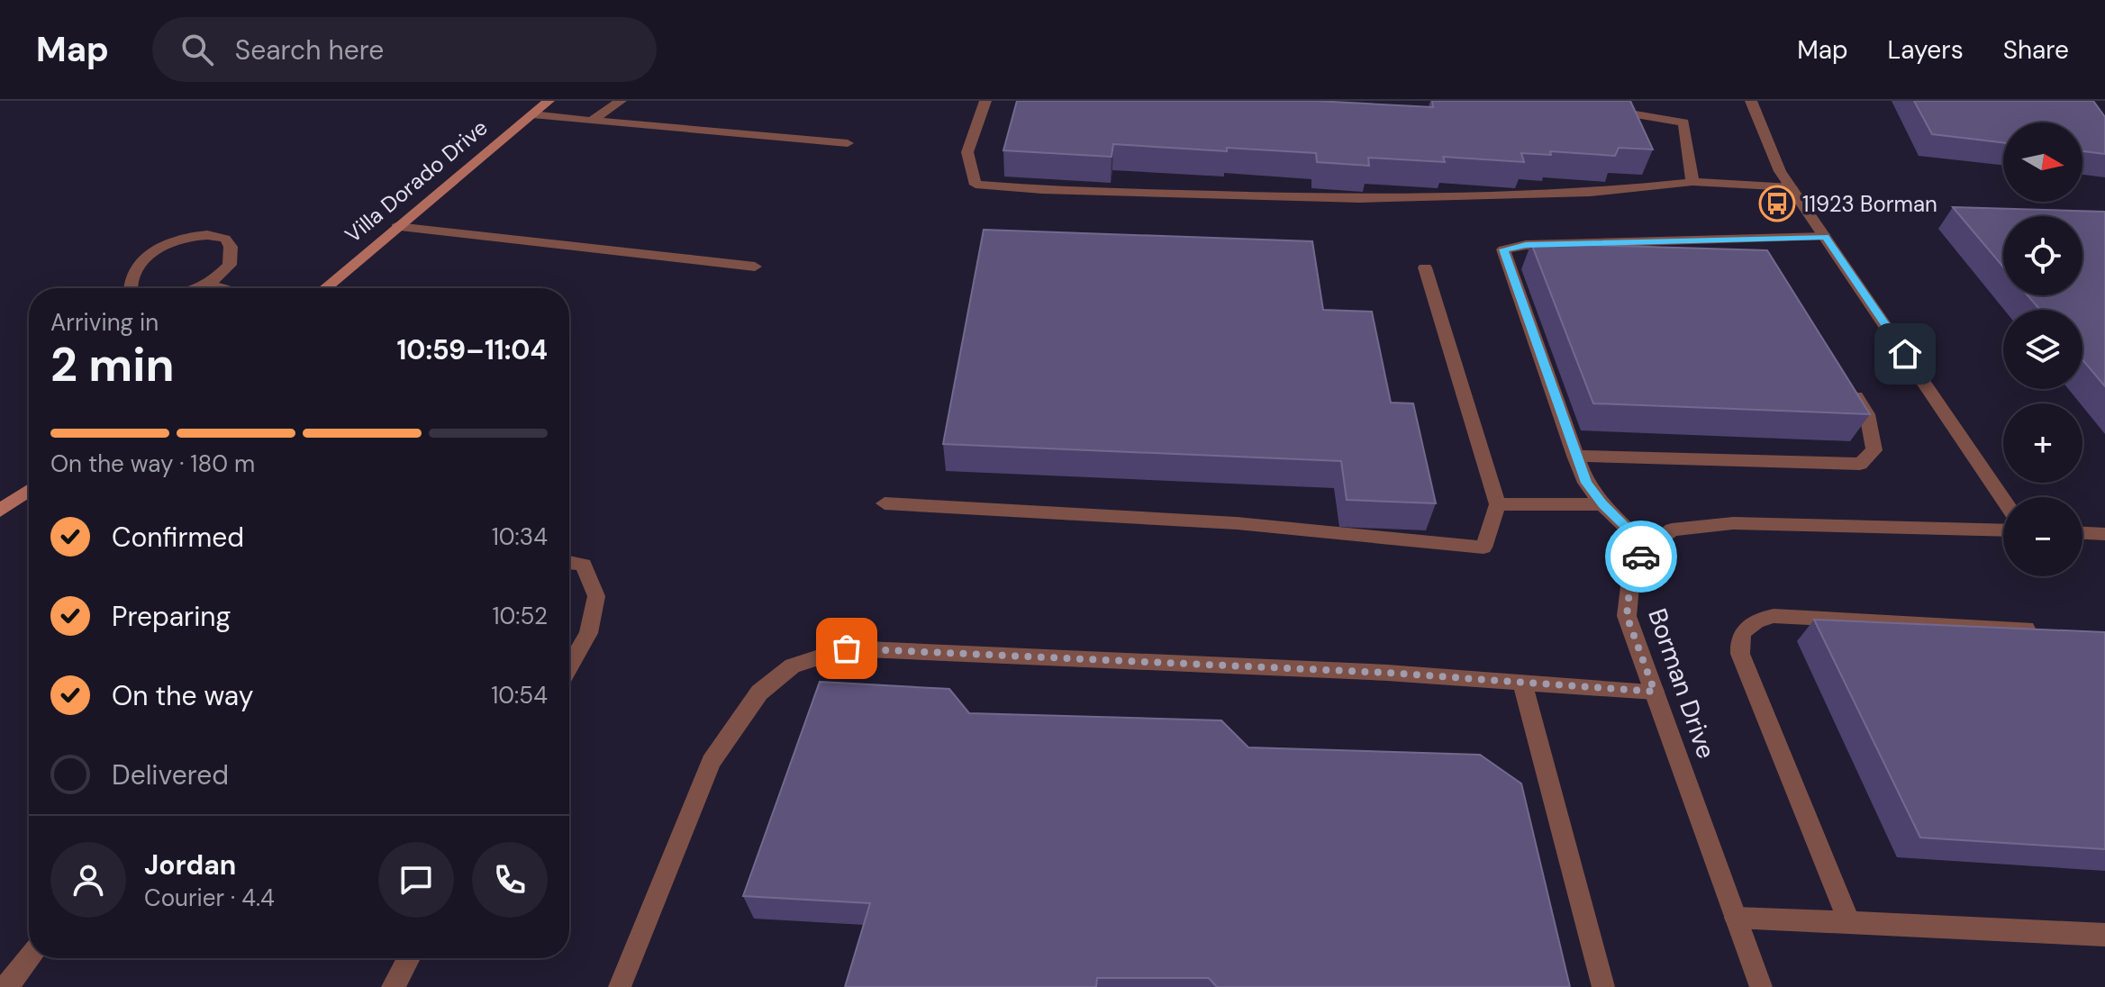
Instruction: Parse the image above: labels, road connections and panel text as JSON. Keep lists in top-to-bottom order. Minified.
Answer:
{"streets":{"street":["Villa Dorado Drive","Borman Drive"]},"places":{"bus stop":["11923 Borman"]},"north":"right","page":{"header":"Map","search":"Search here","nav":["Map","Layers","Share"],"map_buttons":["+","−"],"heading":["2 min","Arriving in","10:59–11:04"],"panel":["Jordan","Courier · 4.4"],"bar":"On the way · 180 m","list":[["Confirmed","10:34"],["Preparing","10:52"],["On the way","10:54"],"Delivered"]}}
